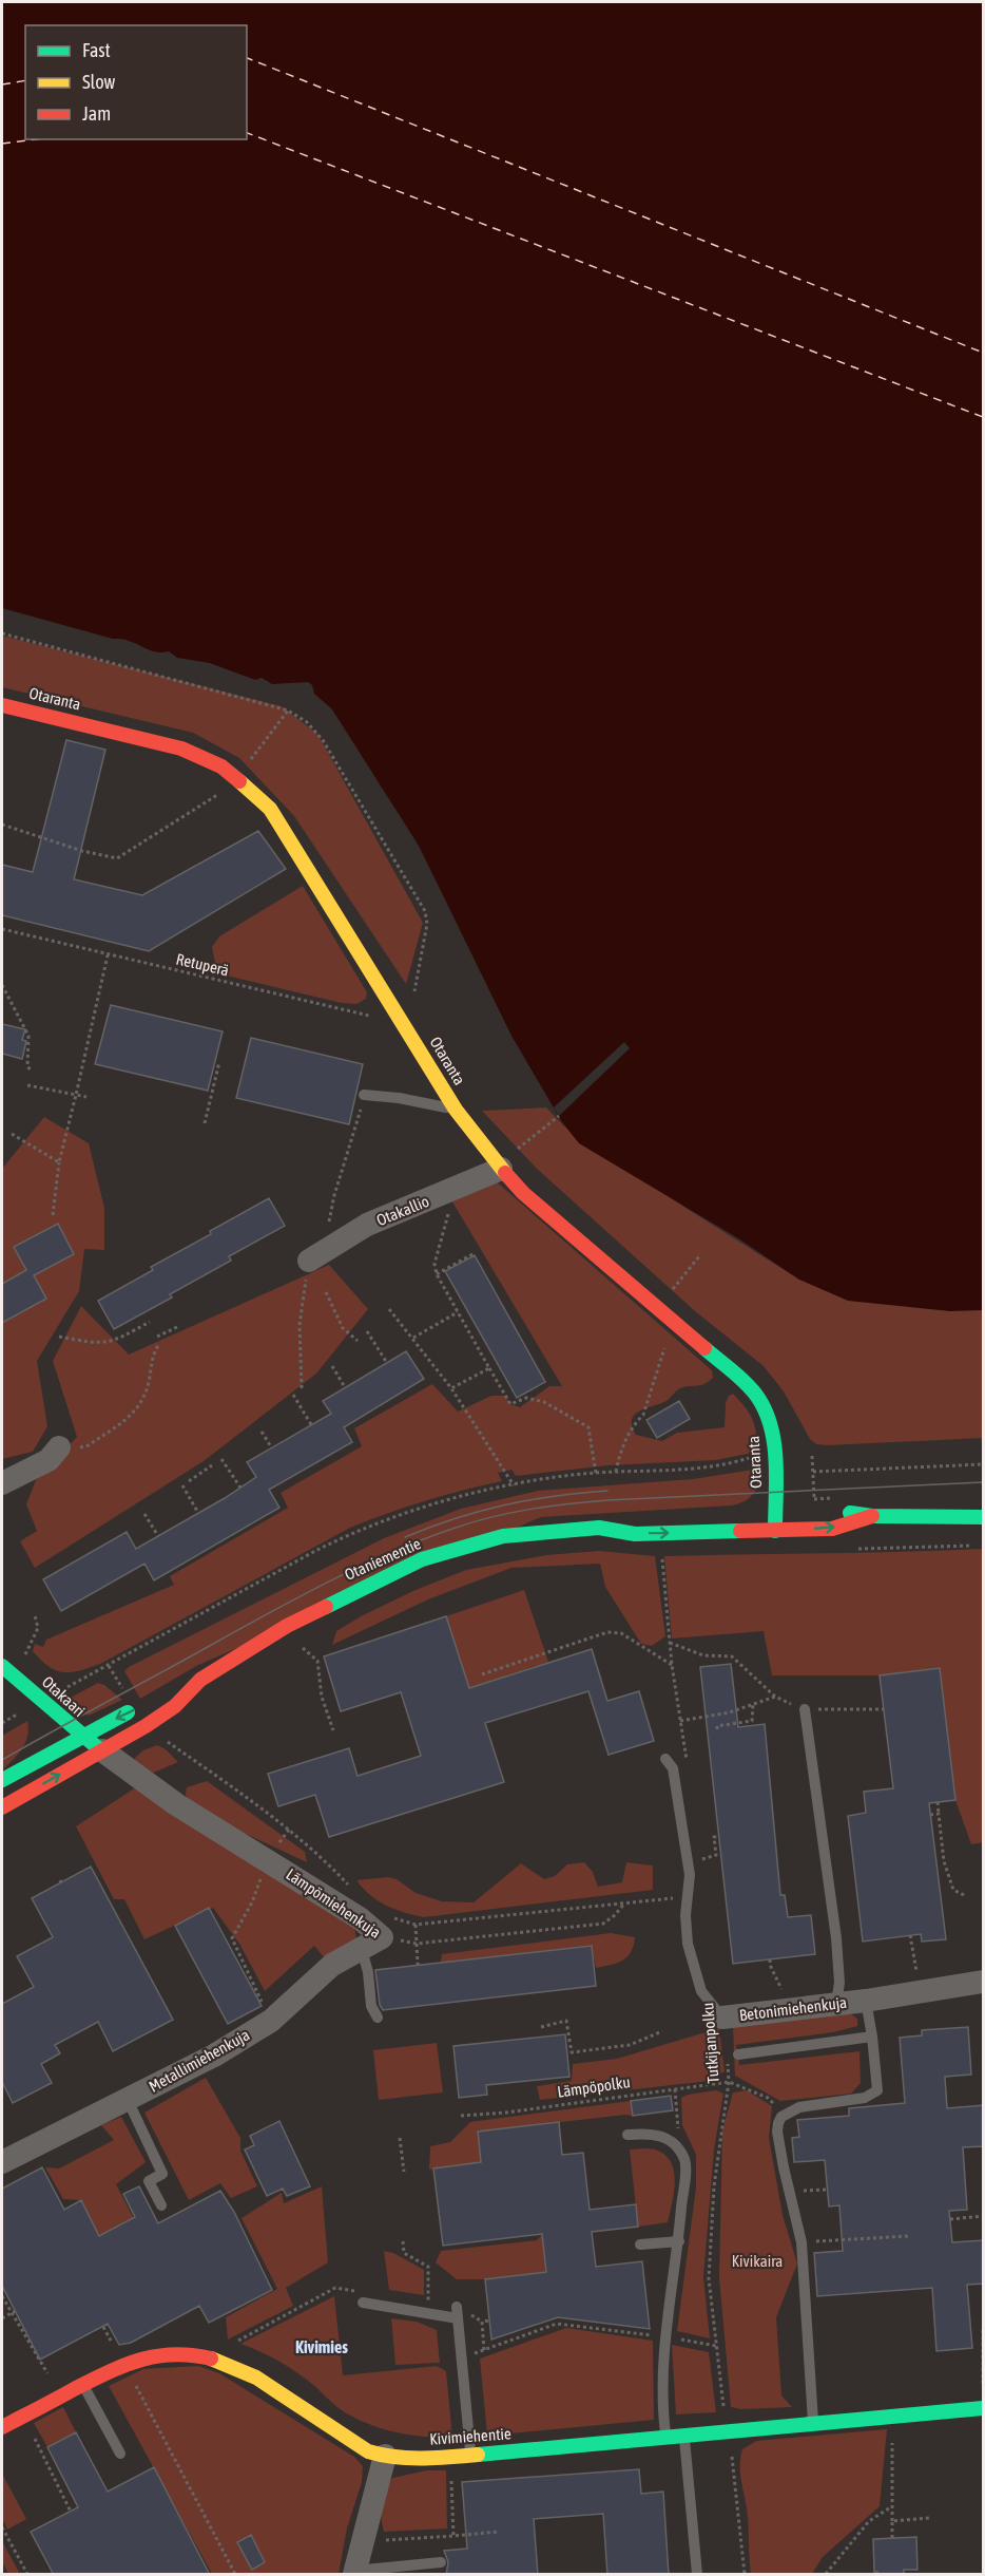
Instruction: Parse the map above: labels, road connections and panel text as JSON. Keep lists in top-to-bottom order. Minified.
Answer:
{"streets":{"street":["Otaranta","Otakallio","Otaniementie","Otakaari","Lämpömiehenkuja","Betonimiehenkuja","Metallimiehenkuja","Kivimiehentie"],"path":["Retuperä","Tutkijanpolku","Lämpöpolku"]},"crossings":[["Otaranta","Retuperä"],["Otaranta","Otakallio"],["Otaranta","Otaniementie"],["Otaniementie","Otakaari"],["Otaniementie","Lämpömiehenkuja"],["Otakaari","Lämpömiehenkuja"],["Lämpömiehenkuja","Metallimiehenkuja"],["Tutkijanpolku","Lämpöpolku"],["Tutkijanpolku","Kivimiehentie"]],"districts":["Kivimies"],"parks":["Kivikaira"],"legend":["Fast","Slow","Jam"]}
